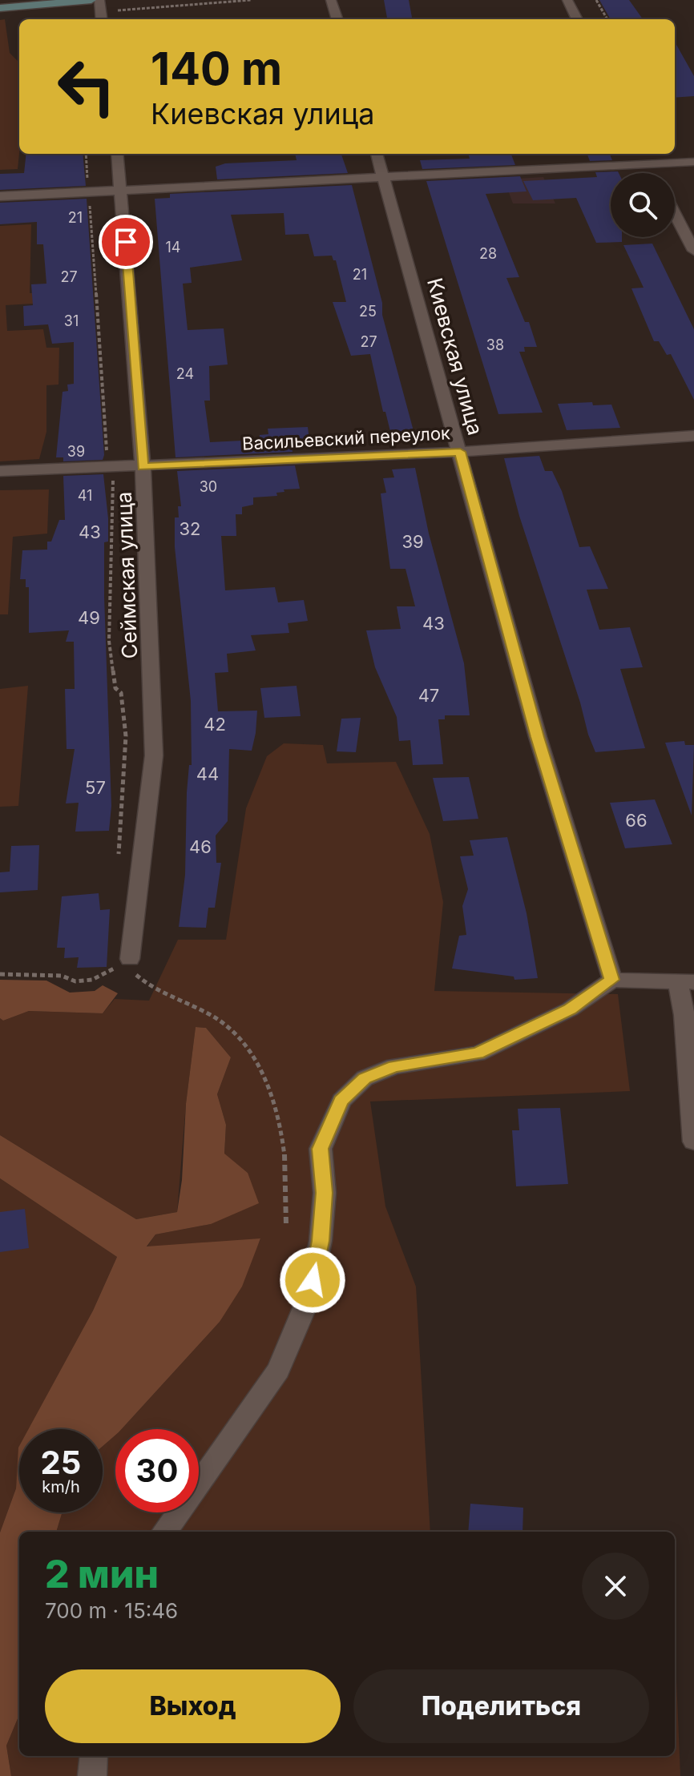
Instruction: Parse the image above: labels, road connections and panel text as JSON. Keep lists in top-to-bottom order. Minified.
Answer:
{"streets":{"street":["Киевская улица","Васильевский переулок","Сеймская улица"]},"crossings":[["Киевская улица","Васильевский переулок"],["Васильевский переулок","Сеймская улица"]],"house_numbers":["21","14","28","21","27","25","31","27","38","24","39","30","41","32","43","39","49","43","47","42","44","57","66","46"],"page":{"turn":["140 m","Киевская улица"],"speed":"25 km/h","limit":"30","heading":["2 мин","700 m · 15:46"],"buttons":["Выход","Поделиться"]}}
